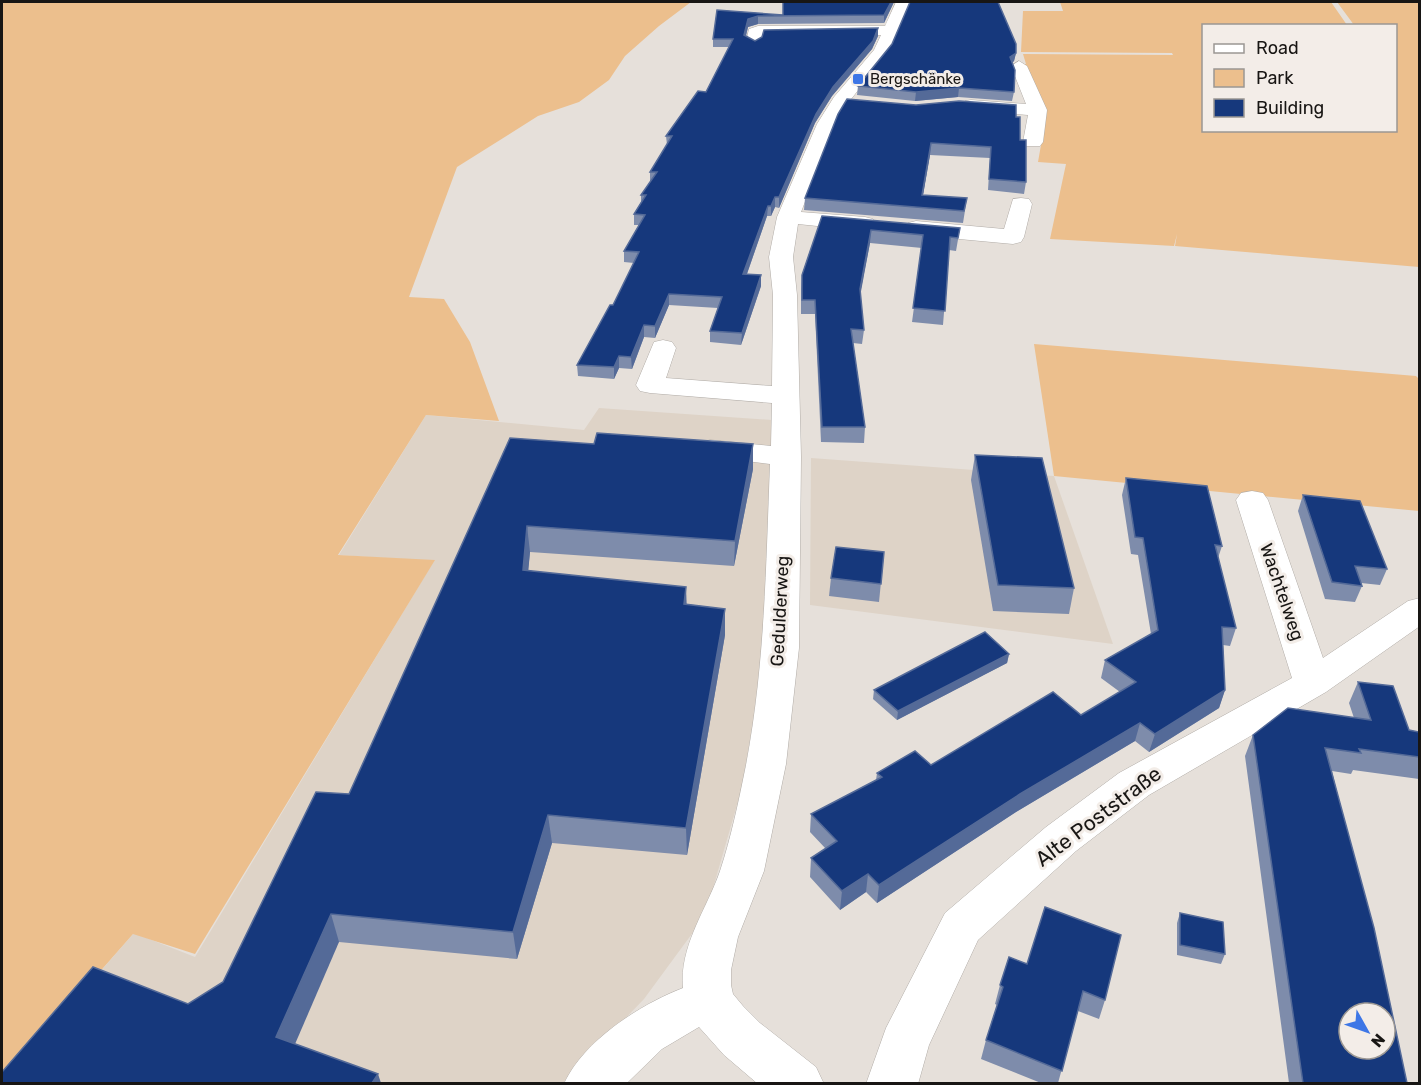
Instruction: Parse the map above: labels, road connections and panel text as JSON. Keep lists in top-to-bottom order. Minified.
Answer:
{"streets":{"street":["Wachtelweg","Gedulderweg","Alte Poststraße"]},"crossings":[["Wachtelweg","Alte Poststraße"]],"places":{"transit":["Bergschänke"]},"legend":["Road","Park","Building"],"north":"bottom right"}
